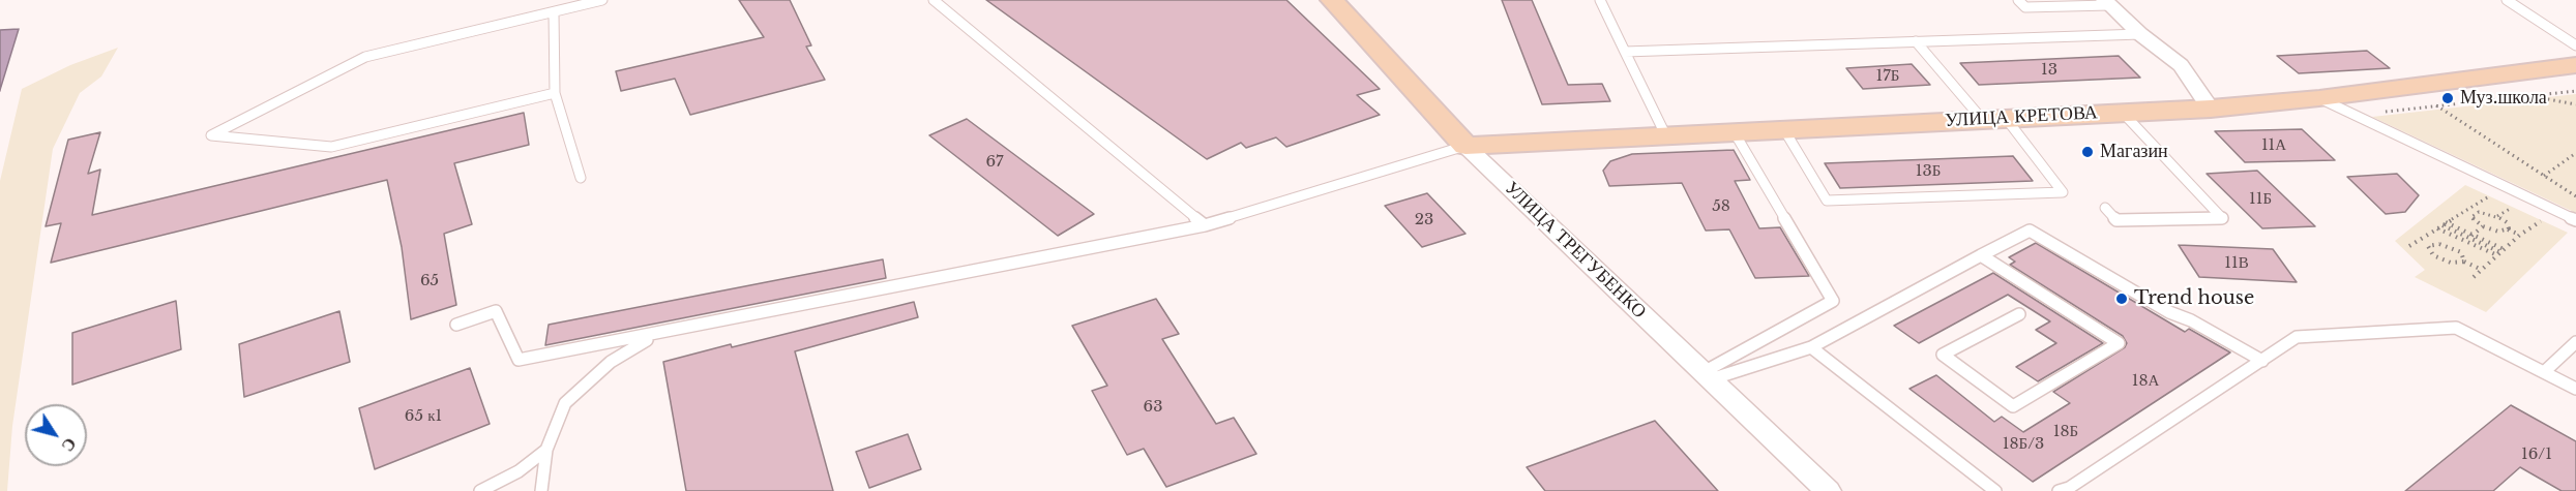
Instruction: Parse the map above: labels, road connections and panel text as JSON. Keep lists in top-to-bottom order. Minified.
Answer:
{"streets":{"street":["УЛИЦА КРЕТОВА","УЛИЦА ТРЕГУБЕНКО"]},"crossings":[["УЛИЦА КРЕТОВА","УЛИЦА ТРЕГУБЕНКО"]],"places":["Муз.школа","Магазин","Trend house"],"house_numbers":["13","17Б","11А","67","13Б","11Б","58","23","11В","65","18А","63","65 к1","18Б","18Б/3","16/1"],"north":"bottom right"}
